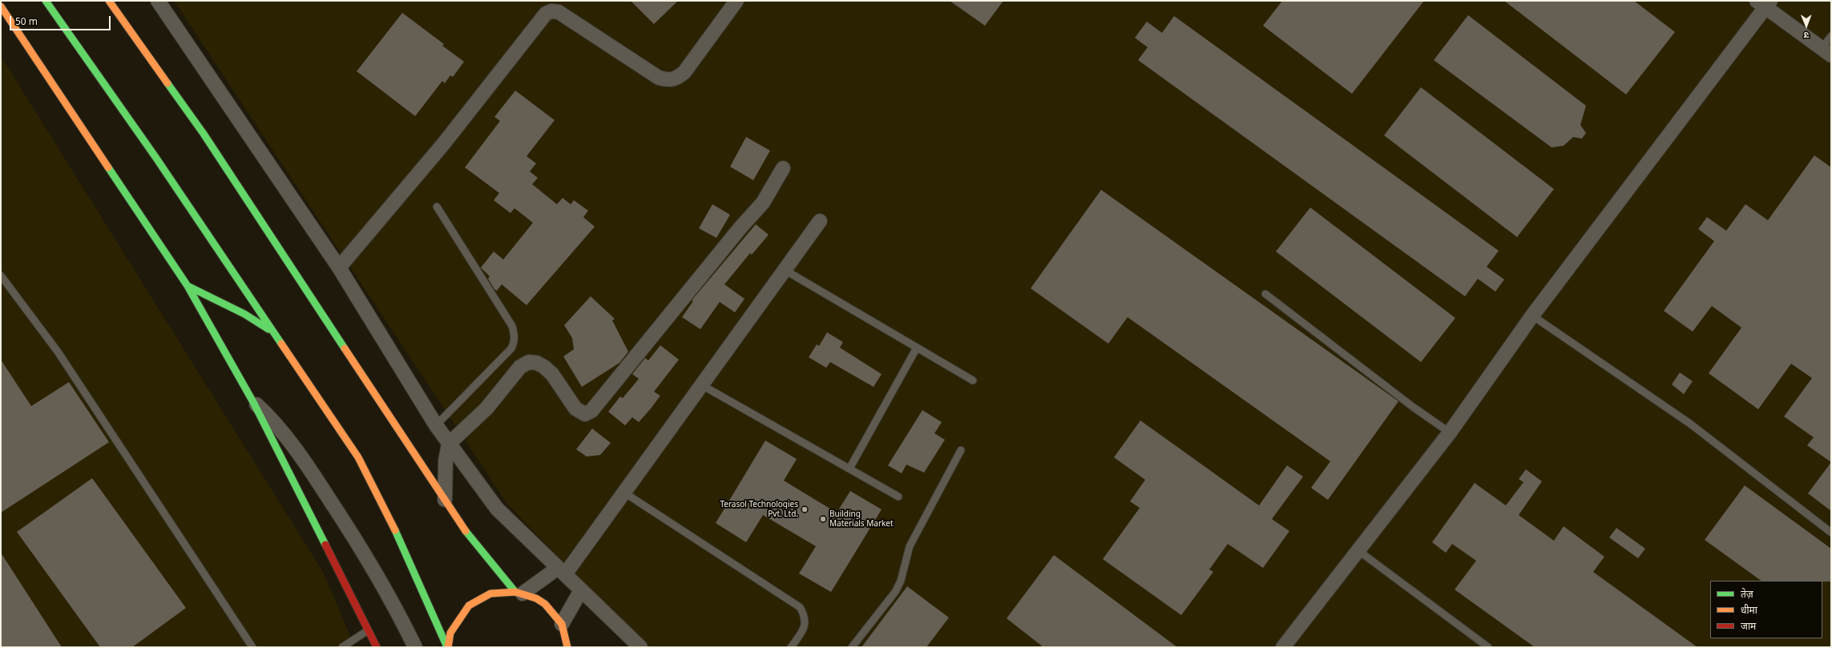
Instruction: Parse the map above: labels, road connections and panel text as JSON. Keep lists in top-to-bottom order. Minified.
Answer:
{"places":["Terasol Technologies Pvt. Ltd.","Building Materials Market"],"legend":["तेज़","धीमा","जाम"],"scale_bar":"50 m","north":"bottom"}
